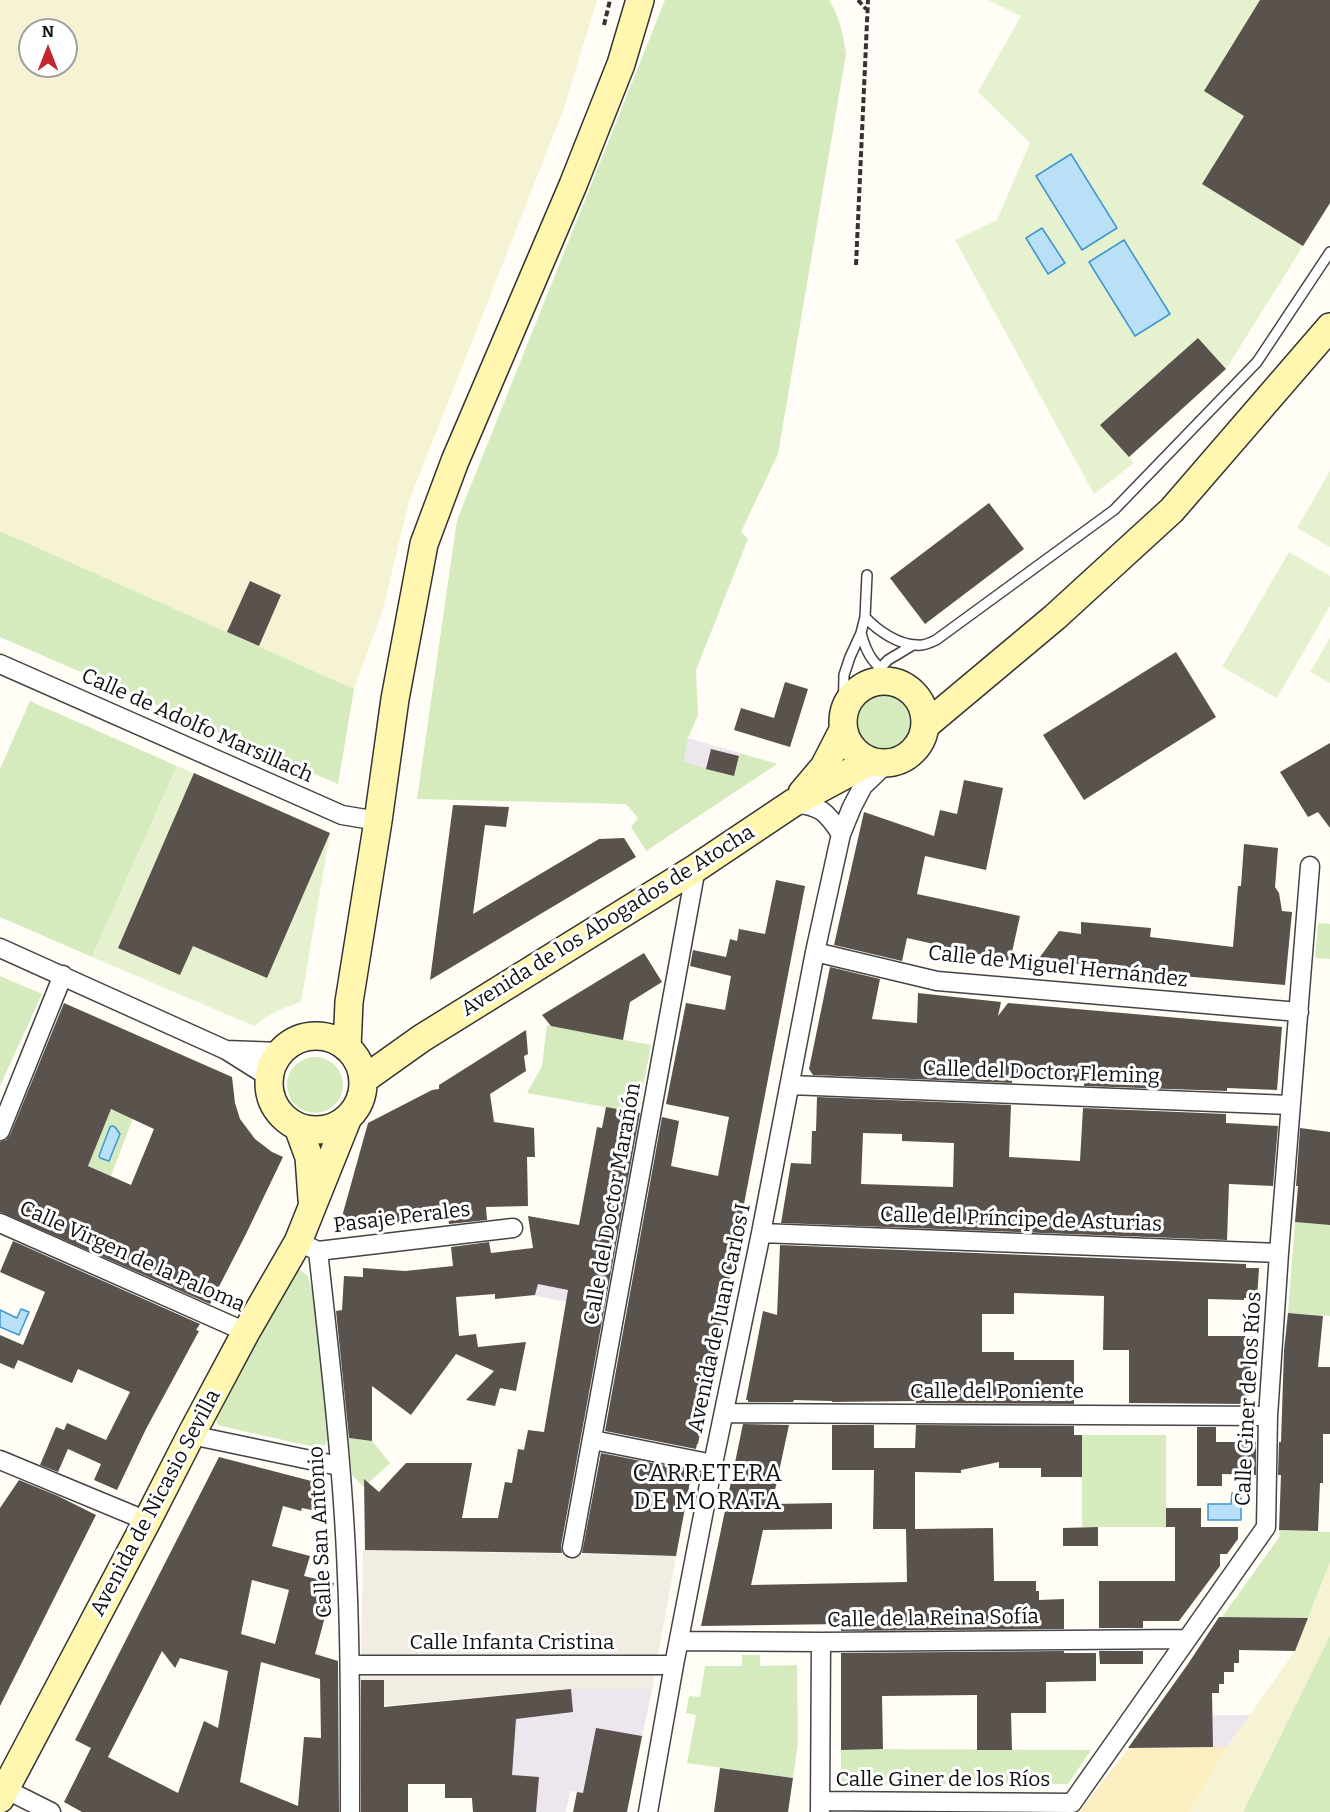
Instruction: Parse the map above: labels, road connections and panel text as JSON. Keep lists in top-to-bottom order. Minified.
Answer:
{"streets":{"main road":["Avenida de los Abogados de Atocha","Avenida de Nicasio Sevilla"],"street":["Calle de Adolfo Marsillach","Calle de Miguel Hernández","Calle del Doctor Fleming","Calle del Doctor Marañón","Pasaje Perales","Calle del Príncipe de Asturias","Calle Virgen de la Paloma","Avenida de Juan Carlos I","Calle del Poniente","Calle Giner de los Ríos","Calle San Antonio","Calle de la Reina Sofía","Calle Infanta Cristina"]},"crossings":[["Avenida de los Abogados de Atocha","Calle del Doctor Marañón"],["Avenida de los Abogados de Atocha","Avenida de Juan Carlos I"],["Avenida de los Abogados de Atocha","Avenida de Nicasio Sevilla"],["Calle de Miguel Hernández","Avenida de Juan Carlos I"],["Calle de Miguel Hernández","Calle Giner de los Ríos"],["Calle del Doctor Fleming","Avenida de Juan Carlos I"],["Calle del Doctor Fleming","Calle Giner de los Ríos"],["Pasaje Perales","Avenida de Nicasio Sevilla"],["Pasaje Perales","Calle San Antonio"],["Calle del Príncipe de Asturias","Avenida de Juan Carlos I"],["Calle del Príncipe de Asturias","Calle Giner de los Ríos"],["Calle Virgen de la Paloma","Avenida de Nicasio Sevilla"],["Avenida de Juan Carlos I","Calle del Poniente"],["Avenida de Juan Carlos I","Calle de la Reina Sofía"],["Avenida de Juan Carlos I","Calle Infanta Cristina"],["Calle del Poniente","Calle Giner de los Ríos"],["Calle Giner de los Ríos","Calle de la Reina Sofía"],["Avenida de Nicasio Sevilla","Calle San Antonio"],["Calle San Antonio","Calle Infanta Cristina"]],"districts":["CARRETERA DE MORATA"],"north":"top"}
